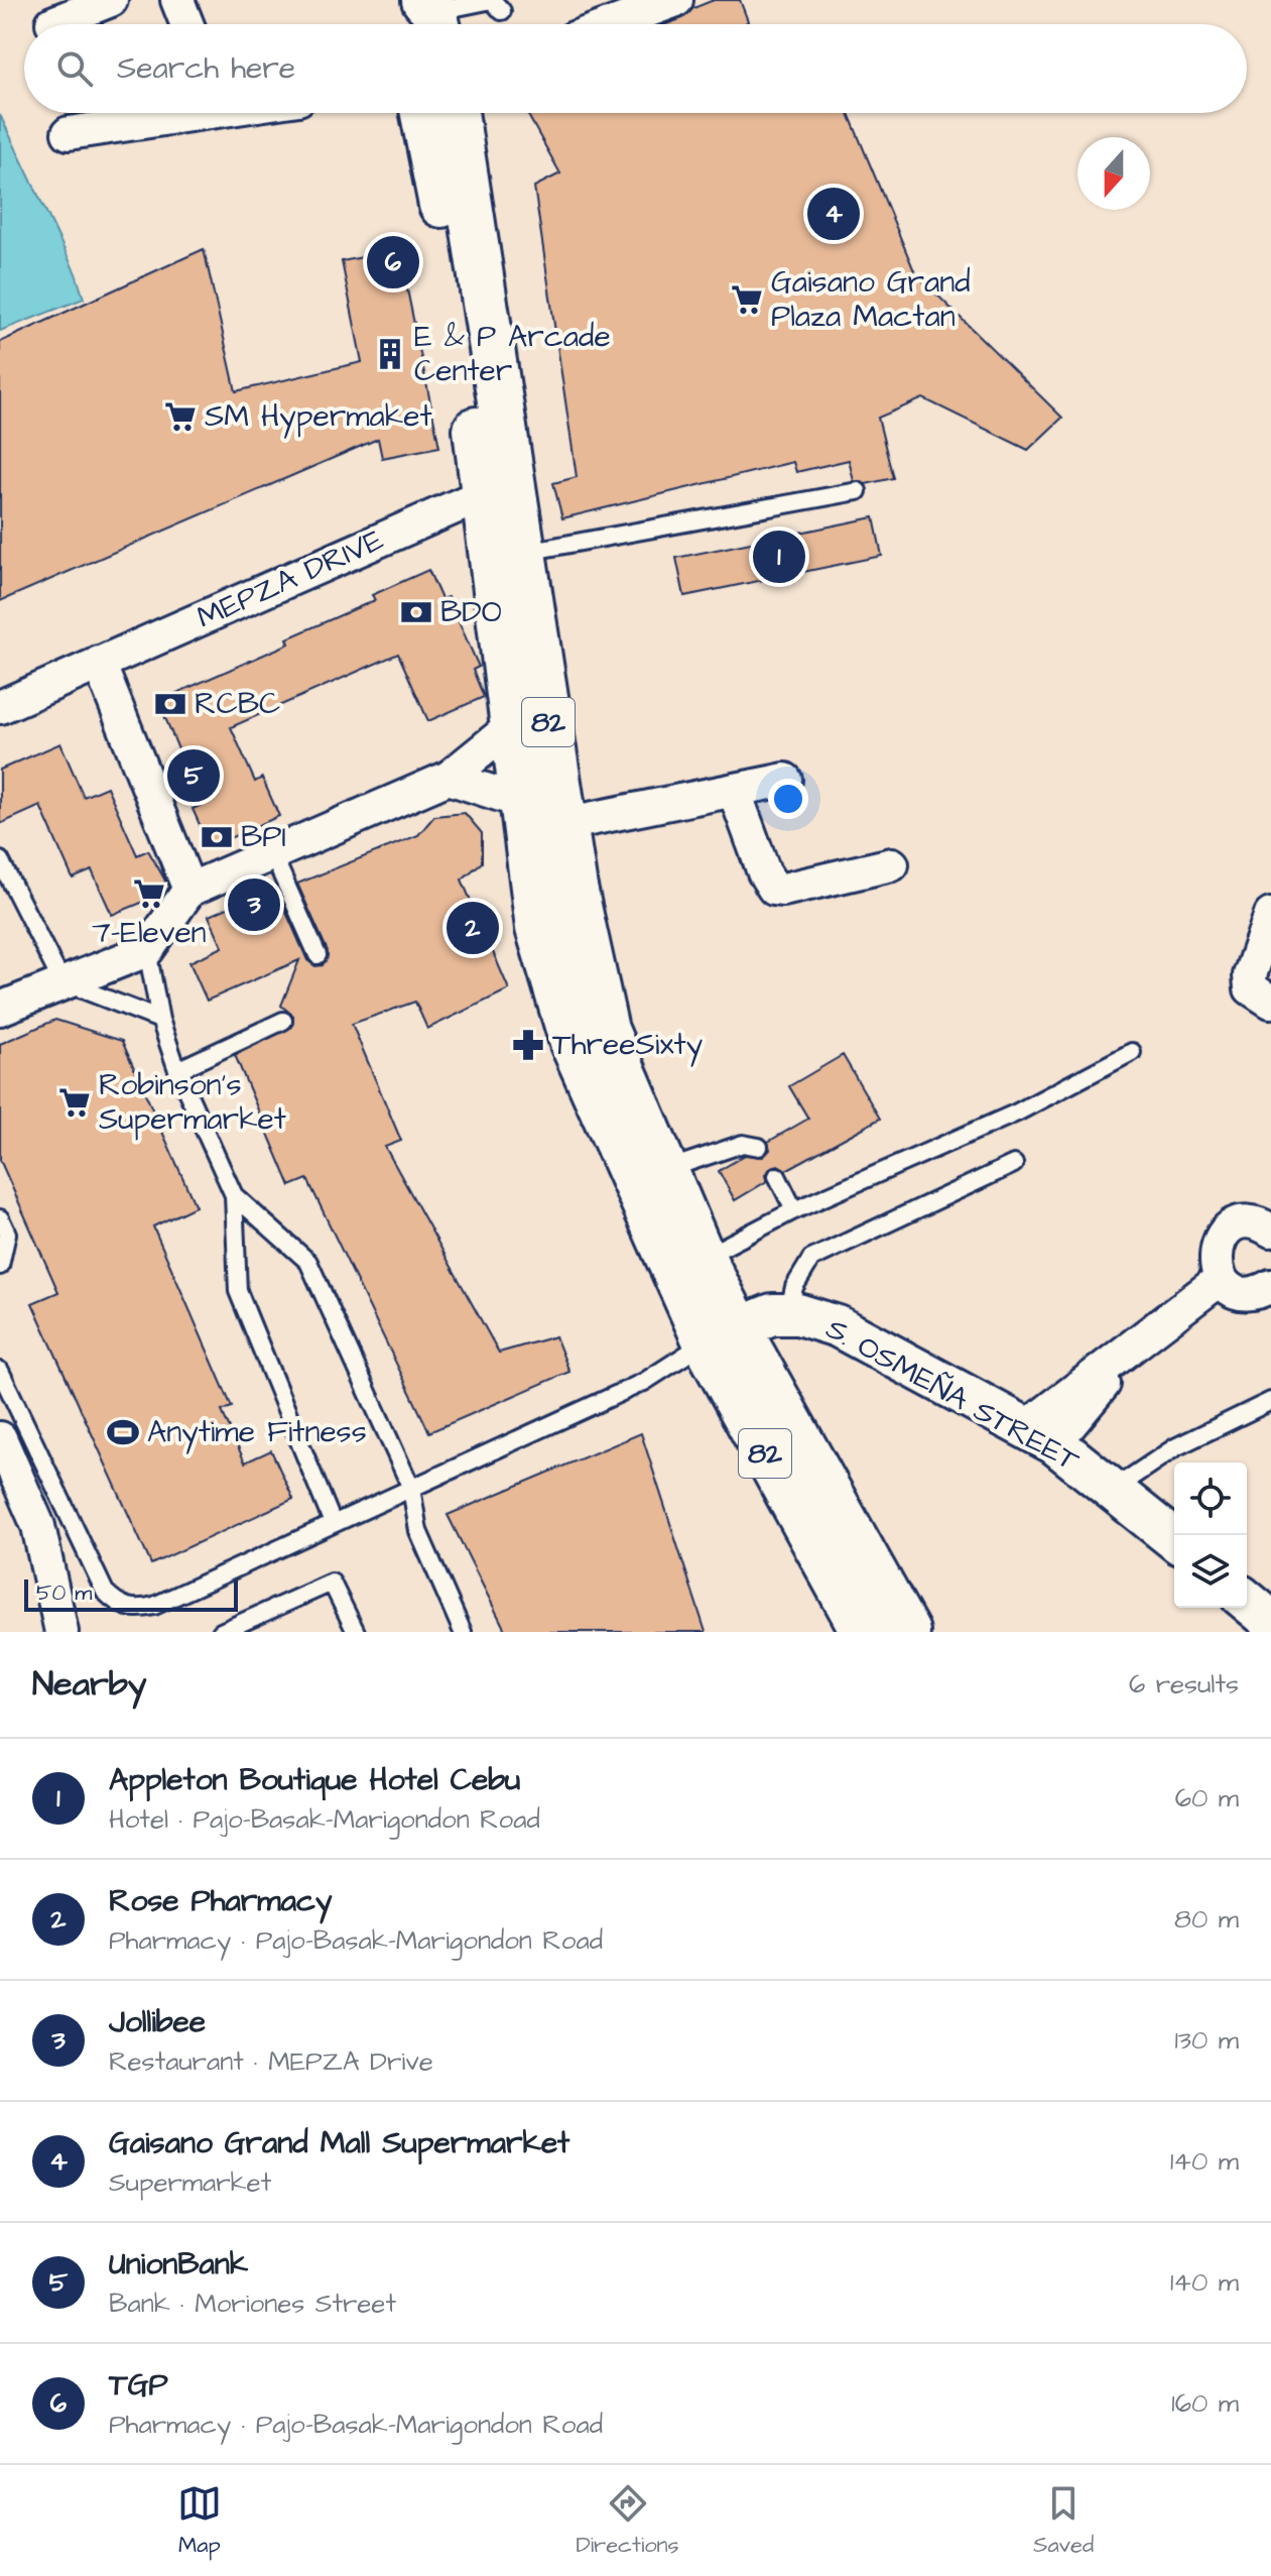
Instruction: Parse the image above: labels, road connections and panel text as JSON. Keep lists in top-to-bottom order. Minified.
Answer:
{"streets":{"main road":["82"],"street":["MEPZA DRIVE","S. OSMEÑA STREET"]},"crossings":[["MEPZA DRIVE","82"],["82","S. OSMEÑA STREET"]],"places":{"supermarket":["Gaisano Grand Plaza Mactan","SM Hypermaket","7-Eleven","Robinson's Supermarket"],"building":["E & P Arcade Center"],"bank":["BDO","RCBC","BPI"],"pharmacy":["ThreeSixty"],"sports":["Anytime Fitness"]},"scale_bar":"50 m","north":"bottom","page":{"search":"Search here","pins":["4","6","1","5","3","2"],"scale":"50 m","heading":["Nearby","6 results"],"list":[{"mark":"1","name":"Appleton Boutique Hotel Cebu","note":"Hotel · Pajo-Basak-Marigondon Road","value":"60 m"},{"mark":"2","name":"Rose Pharmacy","note":"Pharmacy · Pajo-Basak-Marigondon Road","value":"80 m"},{"mark":"3","name":"Jollibee","note":"Restaurant · MEPZA Drive","value":"130 m"},{"mark":"4","name":"Gaisano Grand Mall Supermarket","note":"Supermarket","value":"140 m"},{"mark":"5","name":"UnionBank","note":"Bank · Moriones Street","value":"140 m"},{"mark":"6","name":"TGP","note":"Pharmacy · Pajo-Basak-Marigondon Road","value":"160 m"}],"nav":["Map","Directions","Saved"]}}
